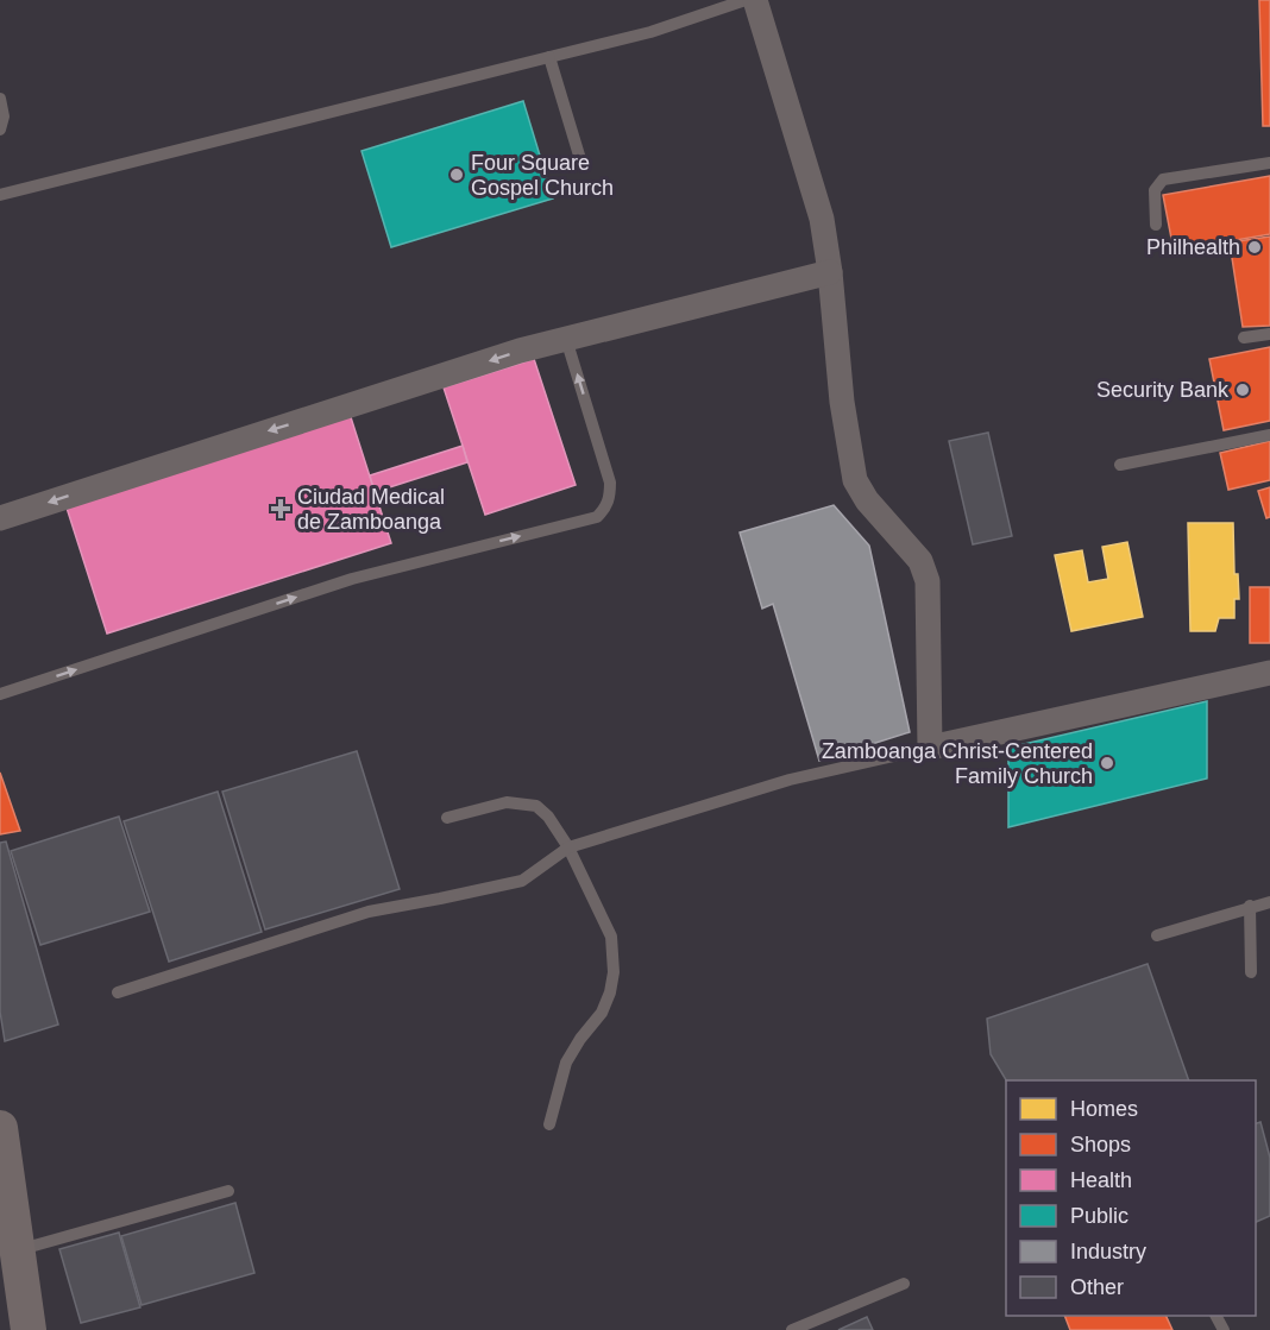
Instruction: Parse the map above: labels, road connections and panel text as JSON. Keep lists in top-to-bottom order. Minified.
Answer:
{"places":{"other":["Four Square Gospel Church","Philhealth","Security Bank","Zamboanga Christ-Centered Family Church"],"health":["Ciudad Medical de Zamboanga"]},"legend":["Homes","Shops","Health","Public","Industry","Other"]}
